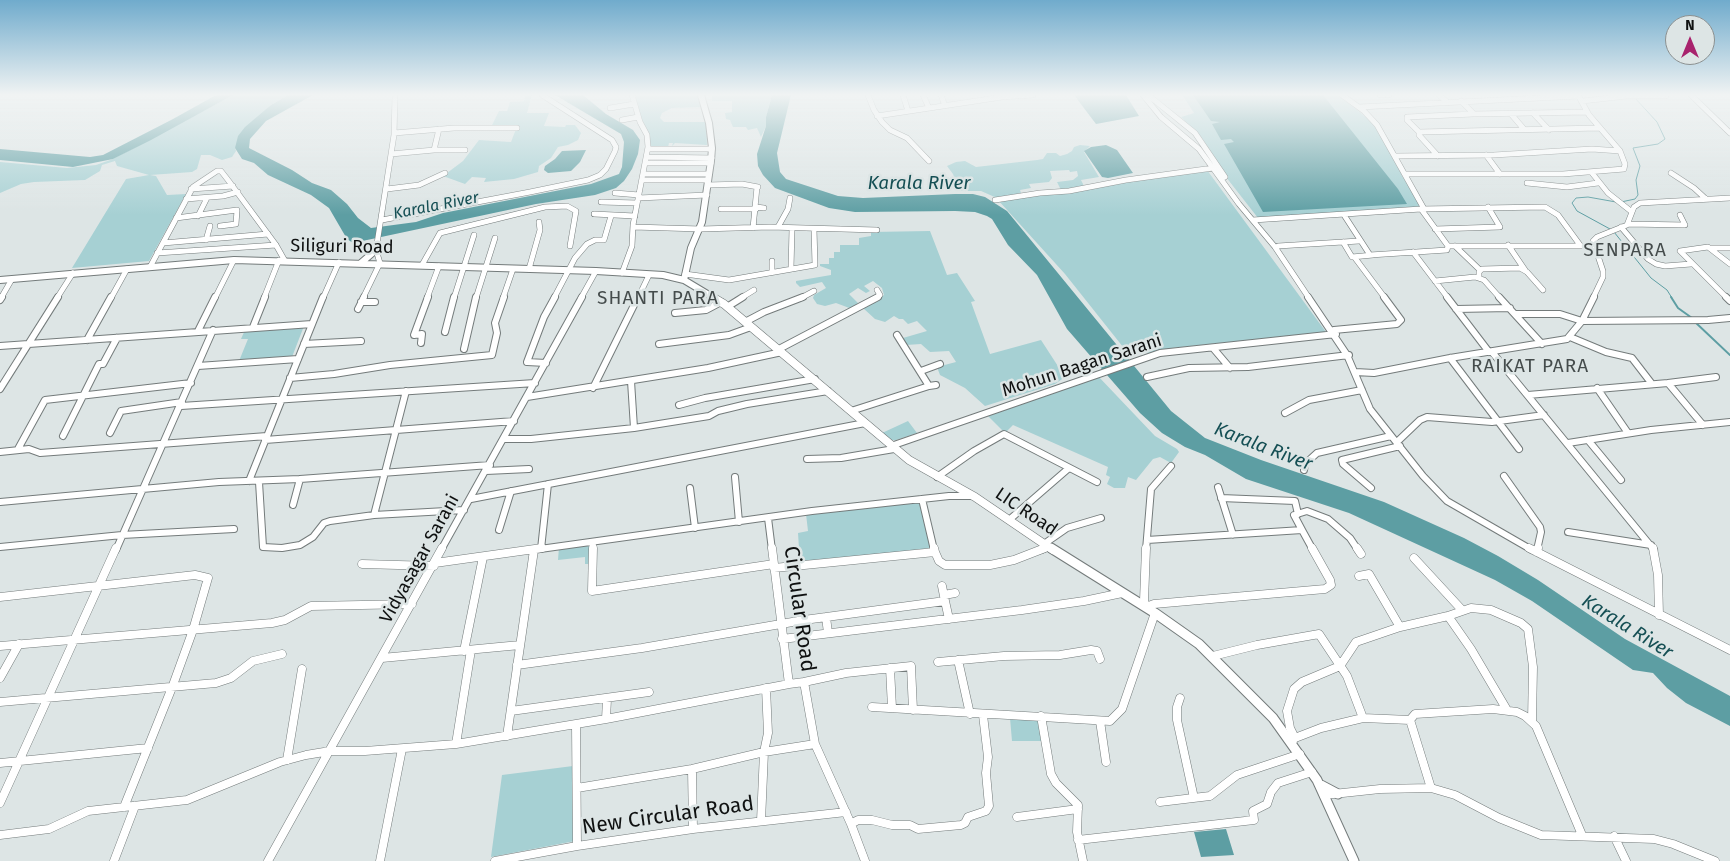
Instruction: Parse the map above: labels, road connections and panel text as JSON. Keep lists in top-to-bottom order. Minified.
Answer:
{"streets":{"main road":["Siliguri Road","LIC Road"],"street":["Mohun Bagan Sarani","Vidyasagar Sarani","Circular Road","New Circular Road"]},"crossings":[["Siliguri Road","LIC Road"],["Siliguri Road","Vidyasagar Sarani"],["Mohun Bagan Sarani","LIC Road"],["Circular Road","New Circular Road"]],"districts":["SENPARA","SHANTI PARA","RAIKAT PARA"],"water":["Karala River"],"north":"top"}
